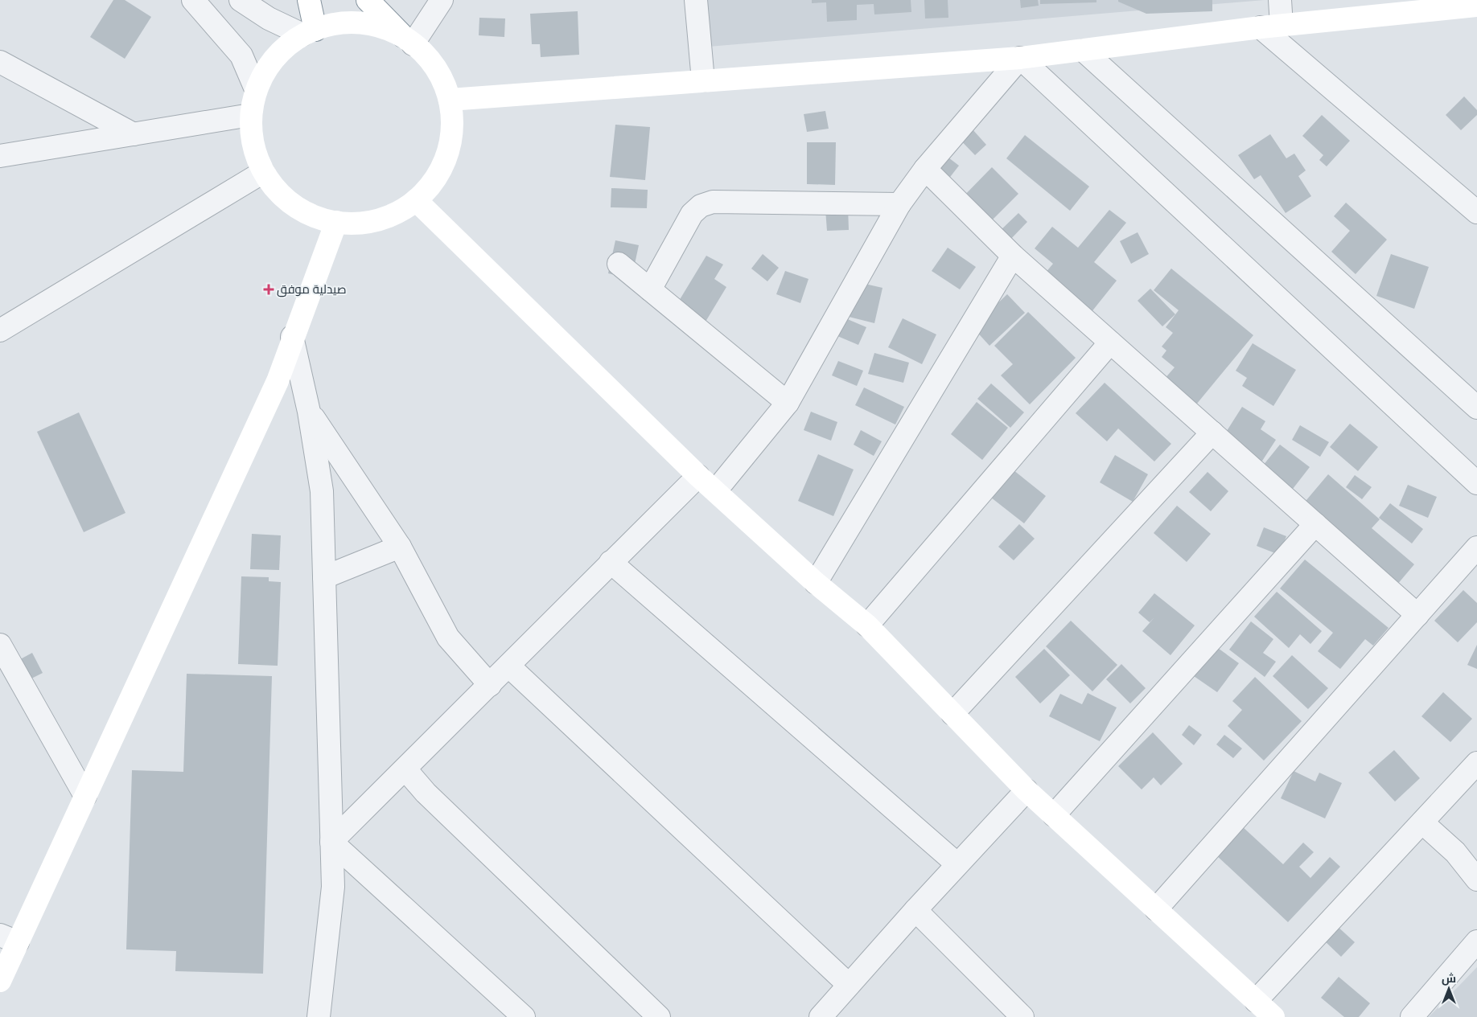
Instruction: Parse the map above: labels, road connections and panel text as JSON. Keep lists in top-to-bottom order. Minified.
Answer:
{"places":{"health":["صيدلية موفق"]},"north":"top"}
